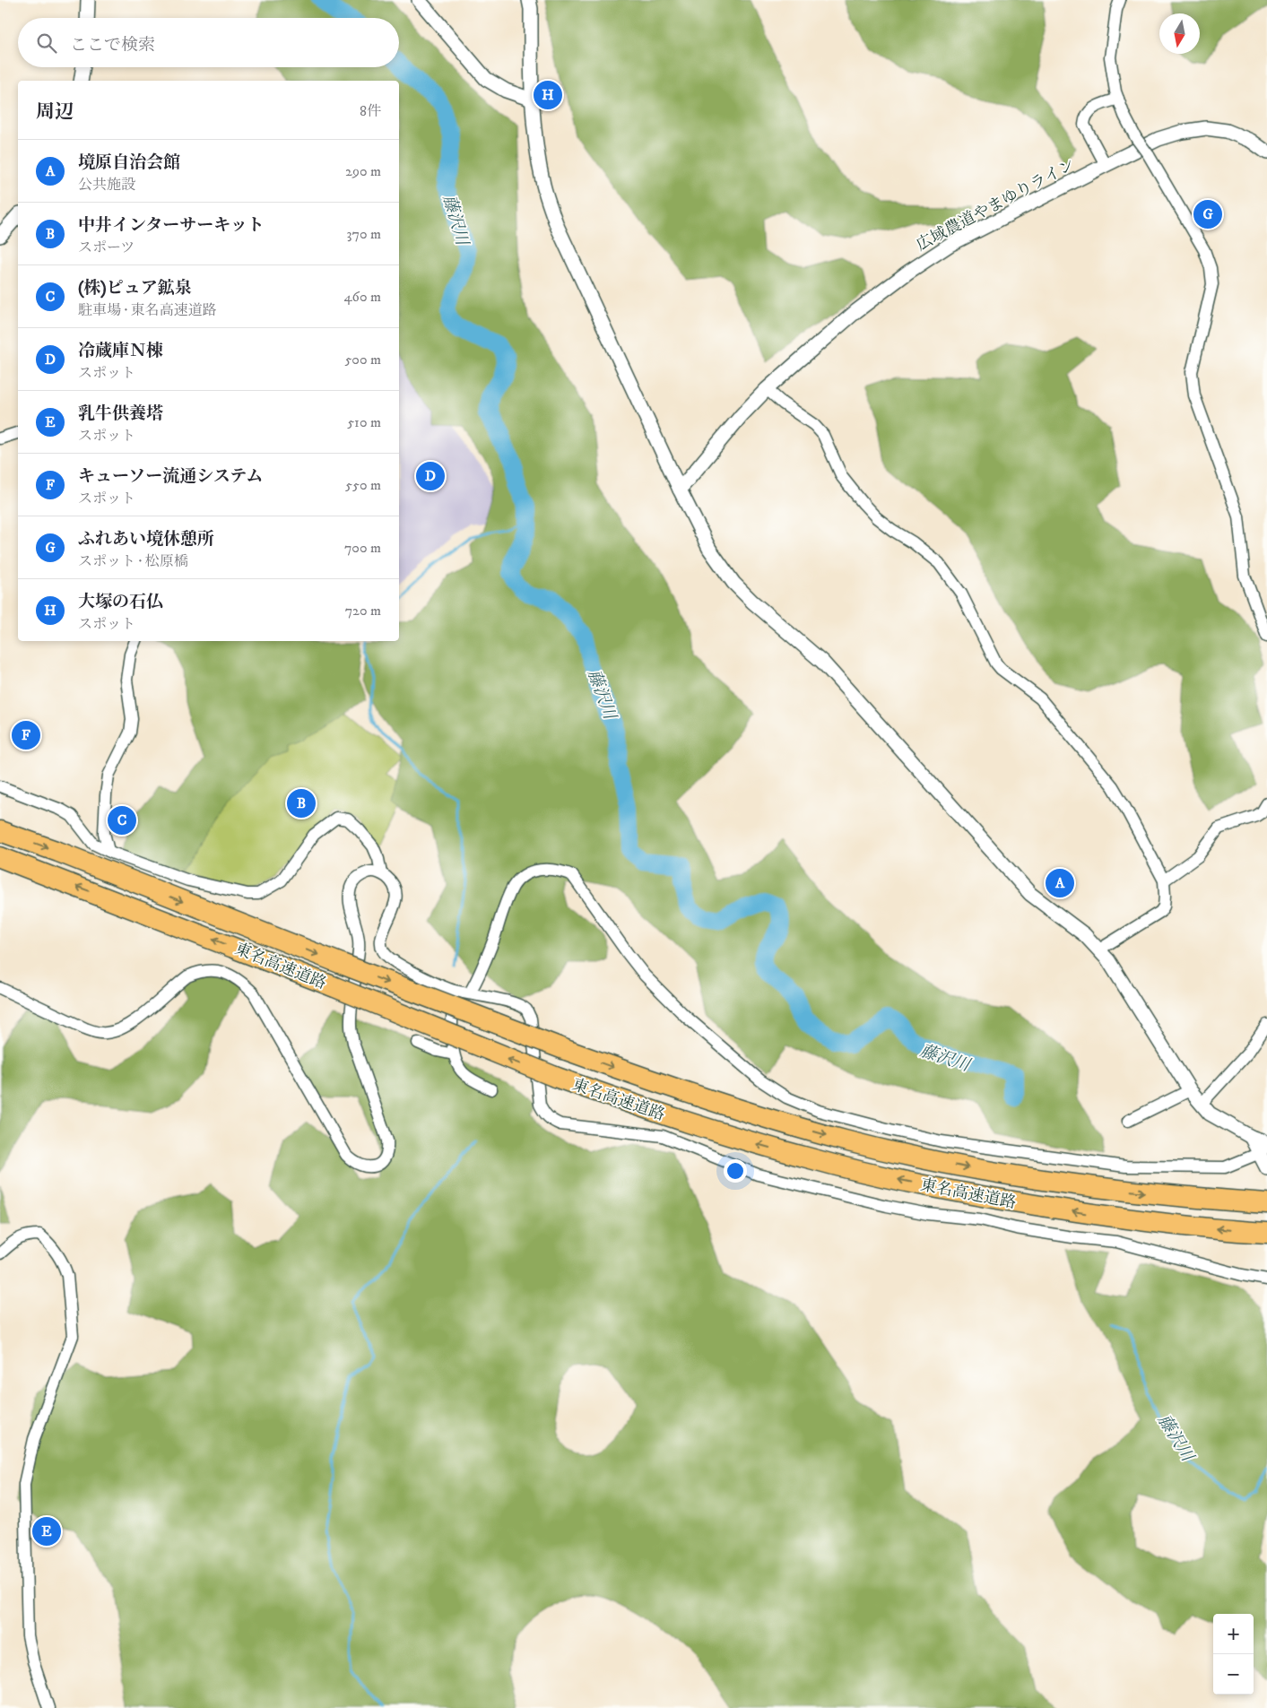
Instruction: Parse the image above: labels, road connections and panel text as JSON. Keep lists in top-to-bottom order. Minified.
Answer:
{"streets":{"highway":["東名高速道路"],"street":["広域農道やまゆりライン"]},"water":["藤沢川"],"north":"bottom","page":{"search":"ここで検索","pins":["H","G","D","F","B","C","A","E"],"heading":["周辺","8件"],"list":[{"mark":"A","name":"境原自治会館","note":"公共施設","value":"290 m"},{"mark":"B","name":"中井インターサーキット","note":"スポーツ","value":"370 m"},{"mark":"C","name":"(株)ピュア鉱泉","note":"駐車場 · 東名高速道路","value":"460 m"},{"mark":"D","name":"冷蔵庫Ｎ棟","note":"スポット","value":"500 m"},{"mark":"E","name":"乳牛供養塔","note":"スポット","value":"510 m"},{"mark":"F","name":"キューソー流通システム","note":"スポット","value":"550 m"},{"mark":"G","name":"ふれあい境休憩所","note":"スポット · 松原橋","value":"700 m"},{"mark":"H","name":"大塚の石仏","note":"スポット","value":"720 m"}],"map_buttons":["+","−"]}}
